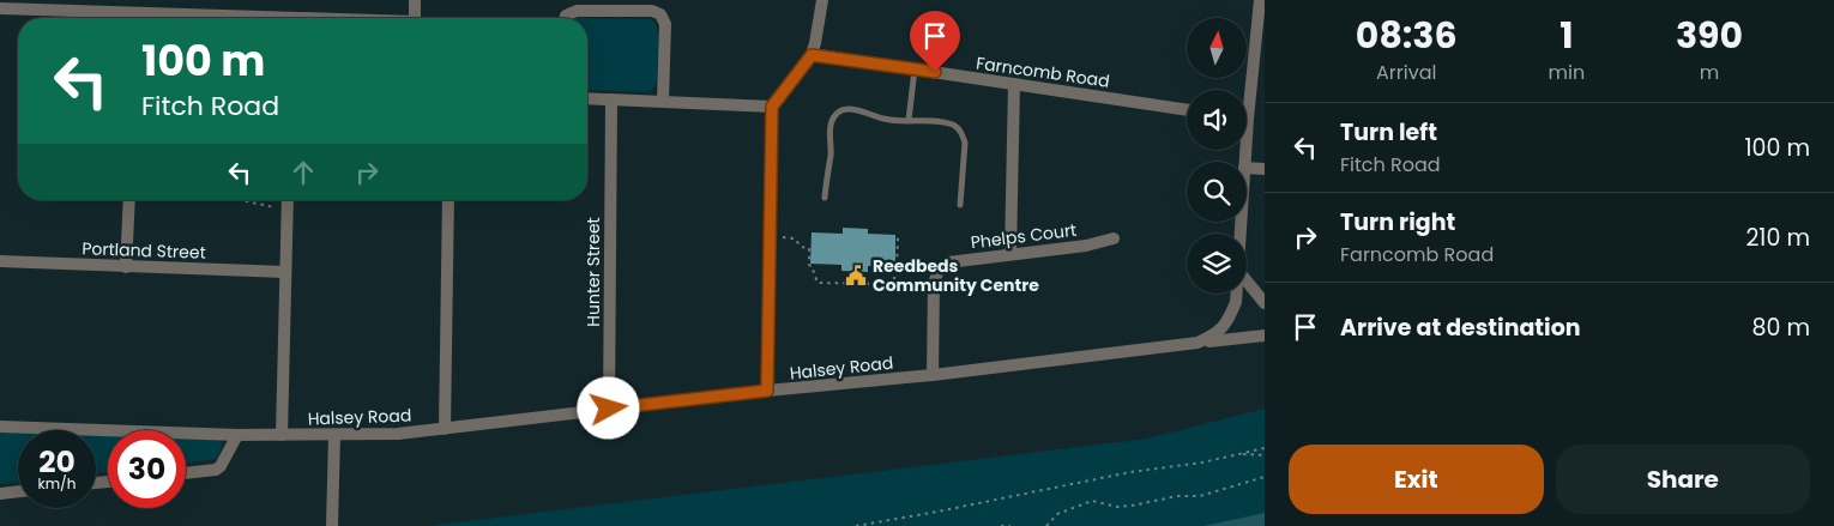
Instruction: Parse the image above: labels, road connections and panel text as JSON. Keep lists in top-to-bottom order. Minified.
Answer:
{"streets":{"street":["Farncomb Road","Phelps Court","Portland Street","Hunter Street","Halsey Road"]},"crossings":[["Phelps Court","Halsey Road"],["Hunter Street","Halsey Road"]],"places":{"public building":["Reedbeds Community Centre"]},"north":"top","page":{"eta":["08:36","Arrival","1","min","390","m"],"turn":["100 m","Fitch Road"],"list":[{"name":"Turn left","note":"Fitch Road","value":"100 m"},{"name":"Turn right","note":"Farncomb Road","value":"210 m"},{"name":"Arrive at destination","value":"80 m"}],"speed":"20 km/h","limit":"30","buttons":["Exit","Share"]}}
